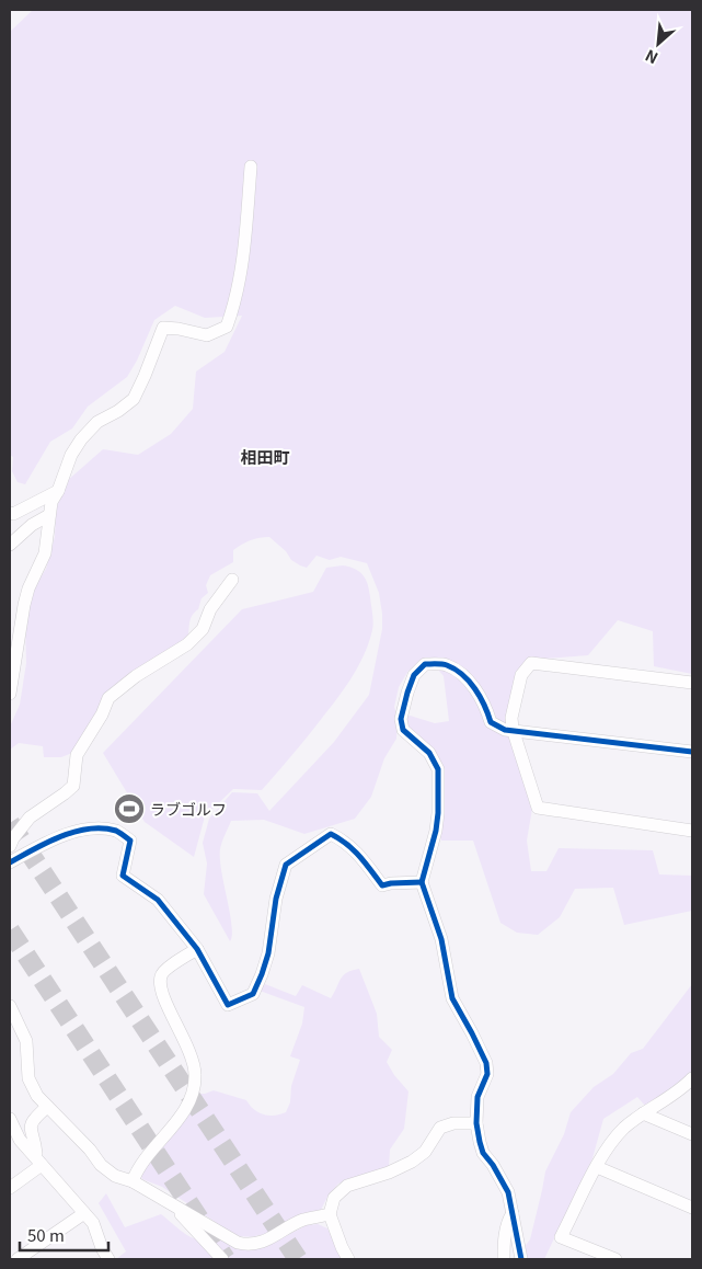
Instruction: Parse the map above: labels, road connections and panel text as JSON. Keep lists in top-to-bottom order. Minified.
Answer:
{"districts":["相田町"],"places":{"sports":["ラブゴルフ"]},"scale_bar":"50 m","north":"bottom left"}
